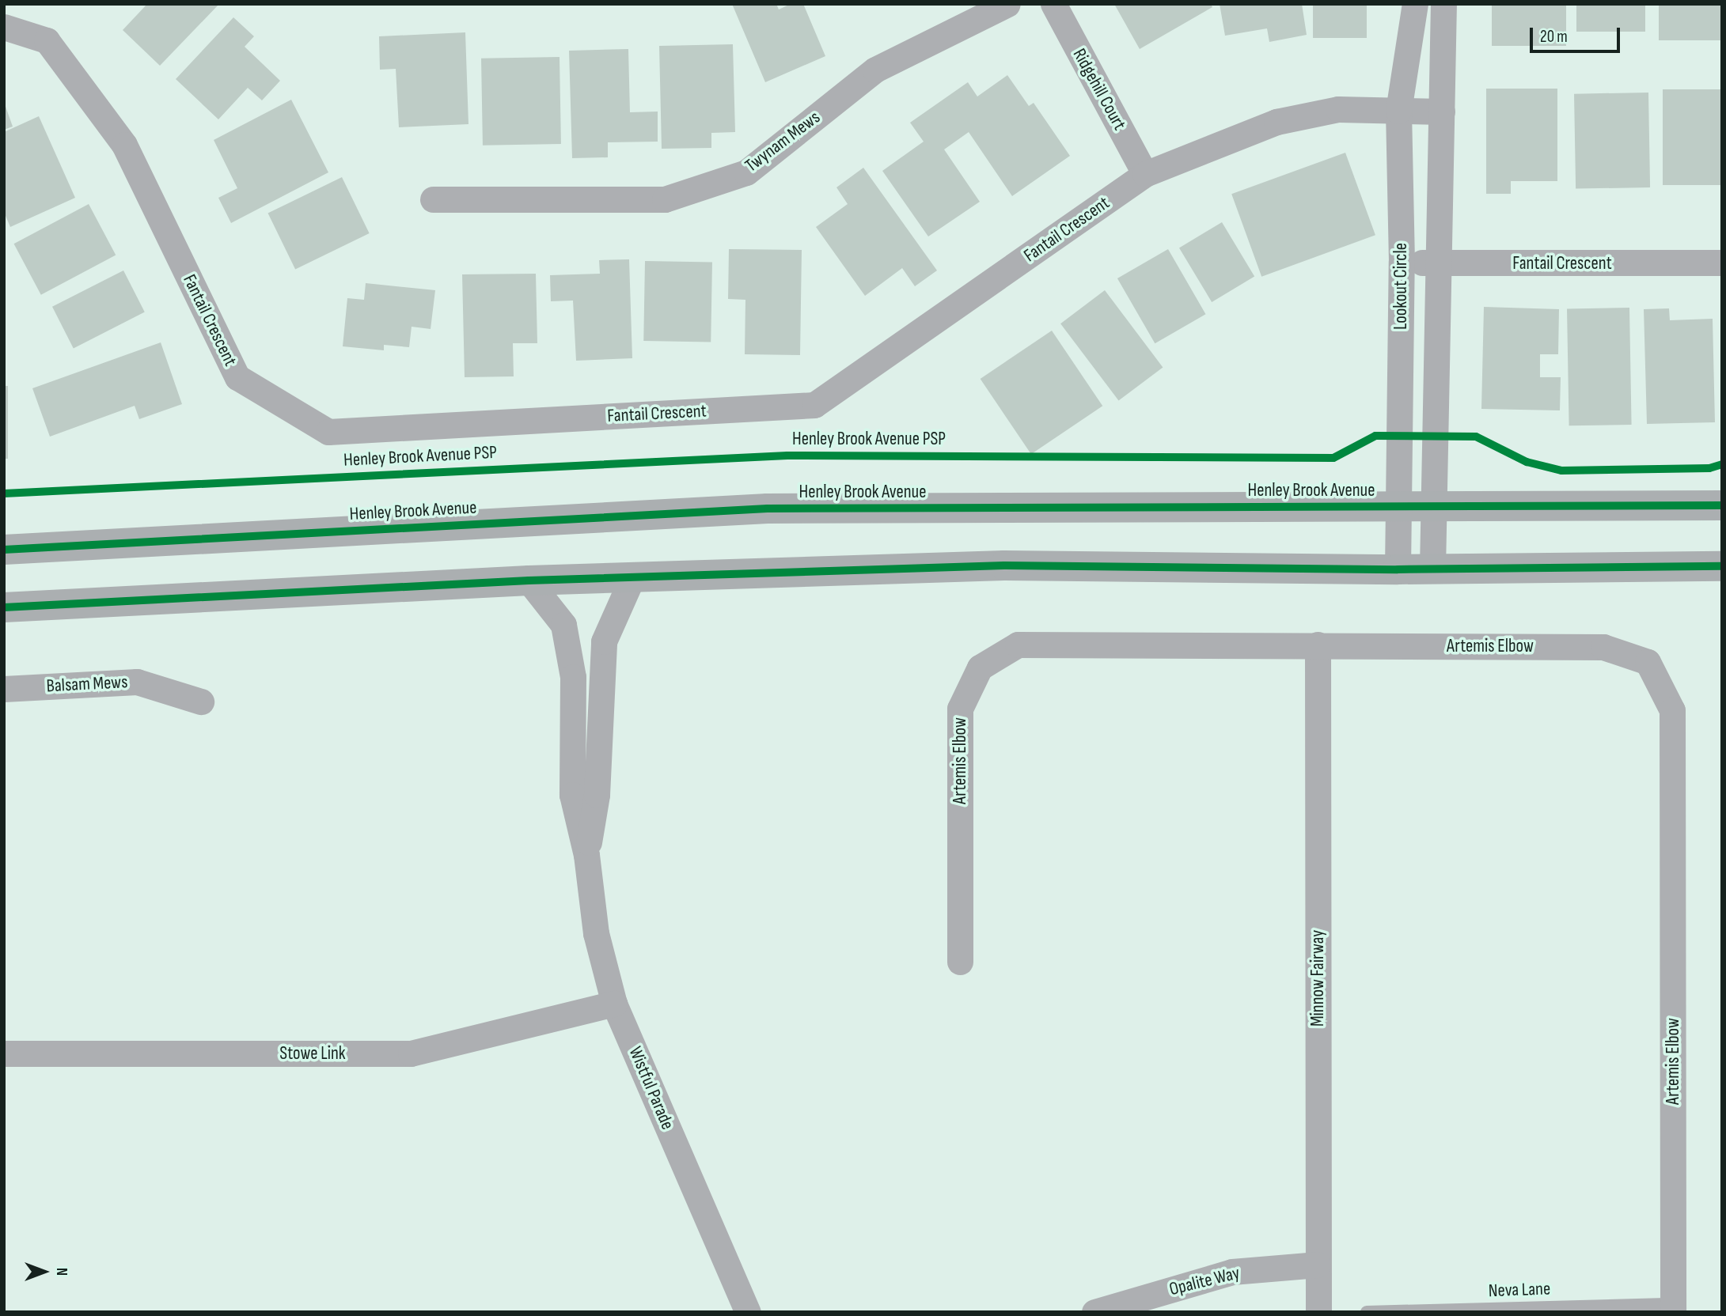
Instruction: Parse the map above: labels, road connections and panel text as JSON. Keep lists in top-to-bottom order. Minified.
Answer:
{"streets":{"main road":["Henley Brook Avenue"],"street":["Ridgehill Court","Twynam Mews","Fantail Crescent","Lookout Circle","Artemis Elbow","Balsam Mews","Minnow Fairway","Stowe Link","Wistful Parade","Opalite Way"],"lane":["Neva Lane"],"cycle path":["Henley Brook Avenue PSP"]},"crossings":[["Ridgehill Court","Fantail Crescent"],["Fantail Crescent","Lookout Circle"],["Lookout Circle","Henley Brook Avenue"],["Artemis Elbow","Minnow Fairway"],["Artemis Elbow","Neva Lane"],["Minnow Fairway","Opalite Way"],["Stowe Link","Wistful Parade"]],"scale_bar":"20 m","north":"right"}
